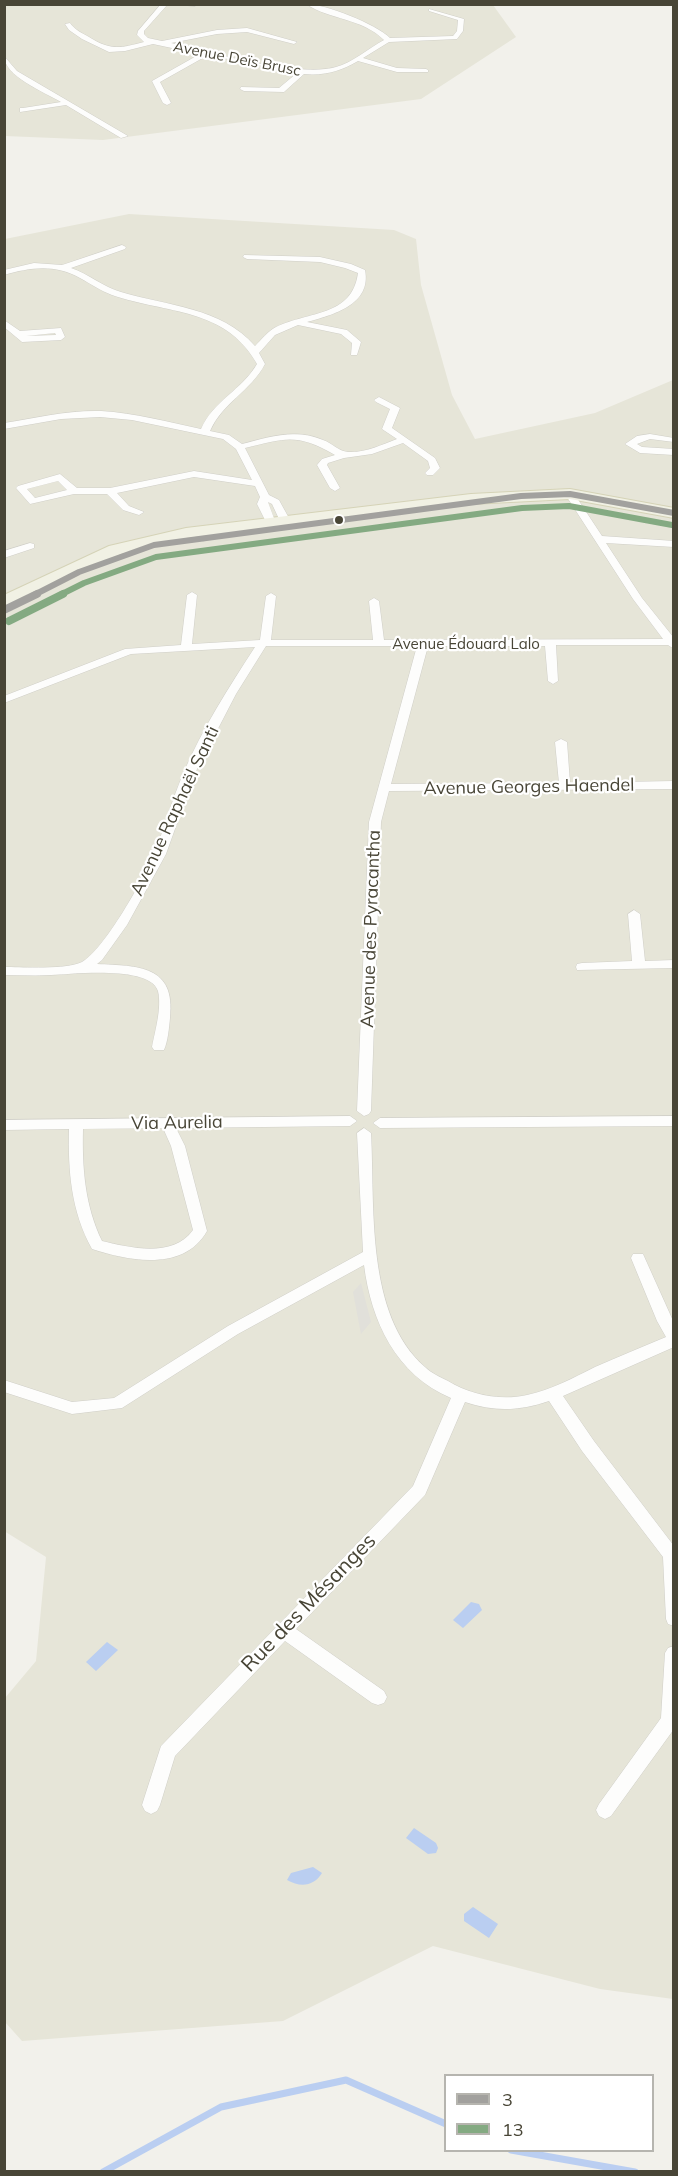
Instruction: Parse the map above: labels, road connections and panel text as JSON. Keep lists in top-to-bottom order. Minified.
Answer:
{"streets":{"street":["Avenue Deïs Brusc","Avenue Édouard Lalo","Avenue Georges Haendel","Avenue Raphaël Santi","Avenue des Pyracantha","Via Aurelia","Rue des Mésanges"]},"crossings":[["Avenue Édouard Lalo","Avenue Raphaël Santi"],["Avenue Édouard Lalo","Avenue des Pyracantha"],["Avenue Georges Haendel","Avenue des Pyracantha"],["Avenue des Pyracantha","Via Aurelia"]],"lines":["transit line 3","transit line 13"],"legend":["3","13"]}
